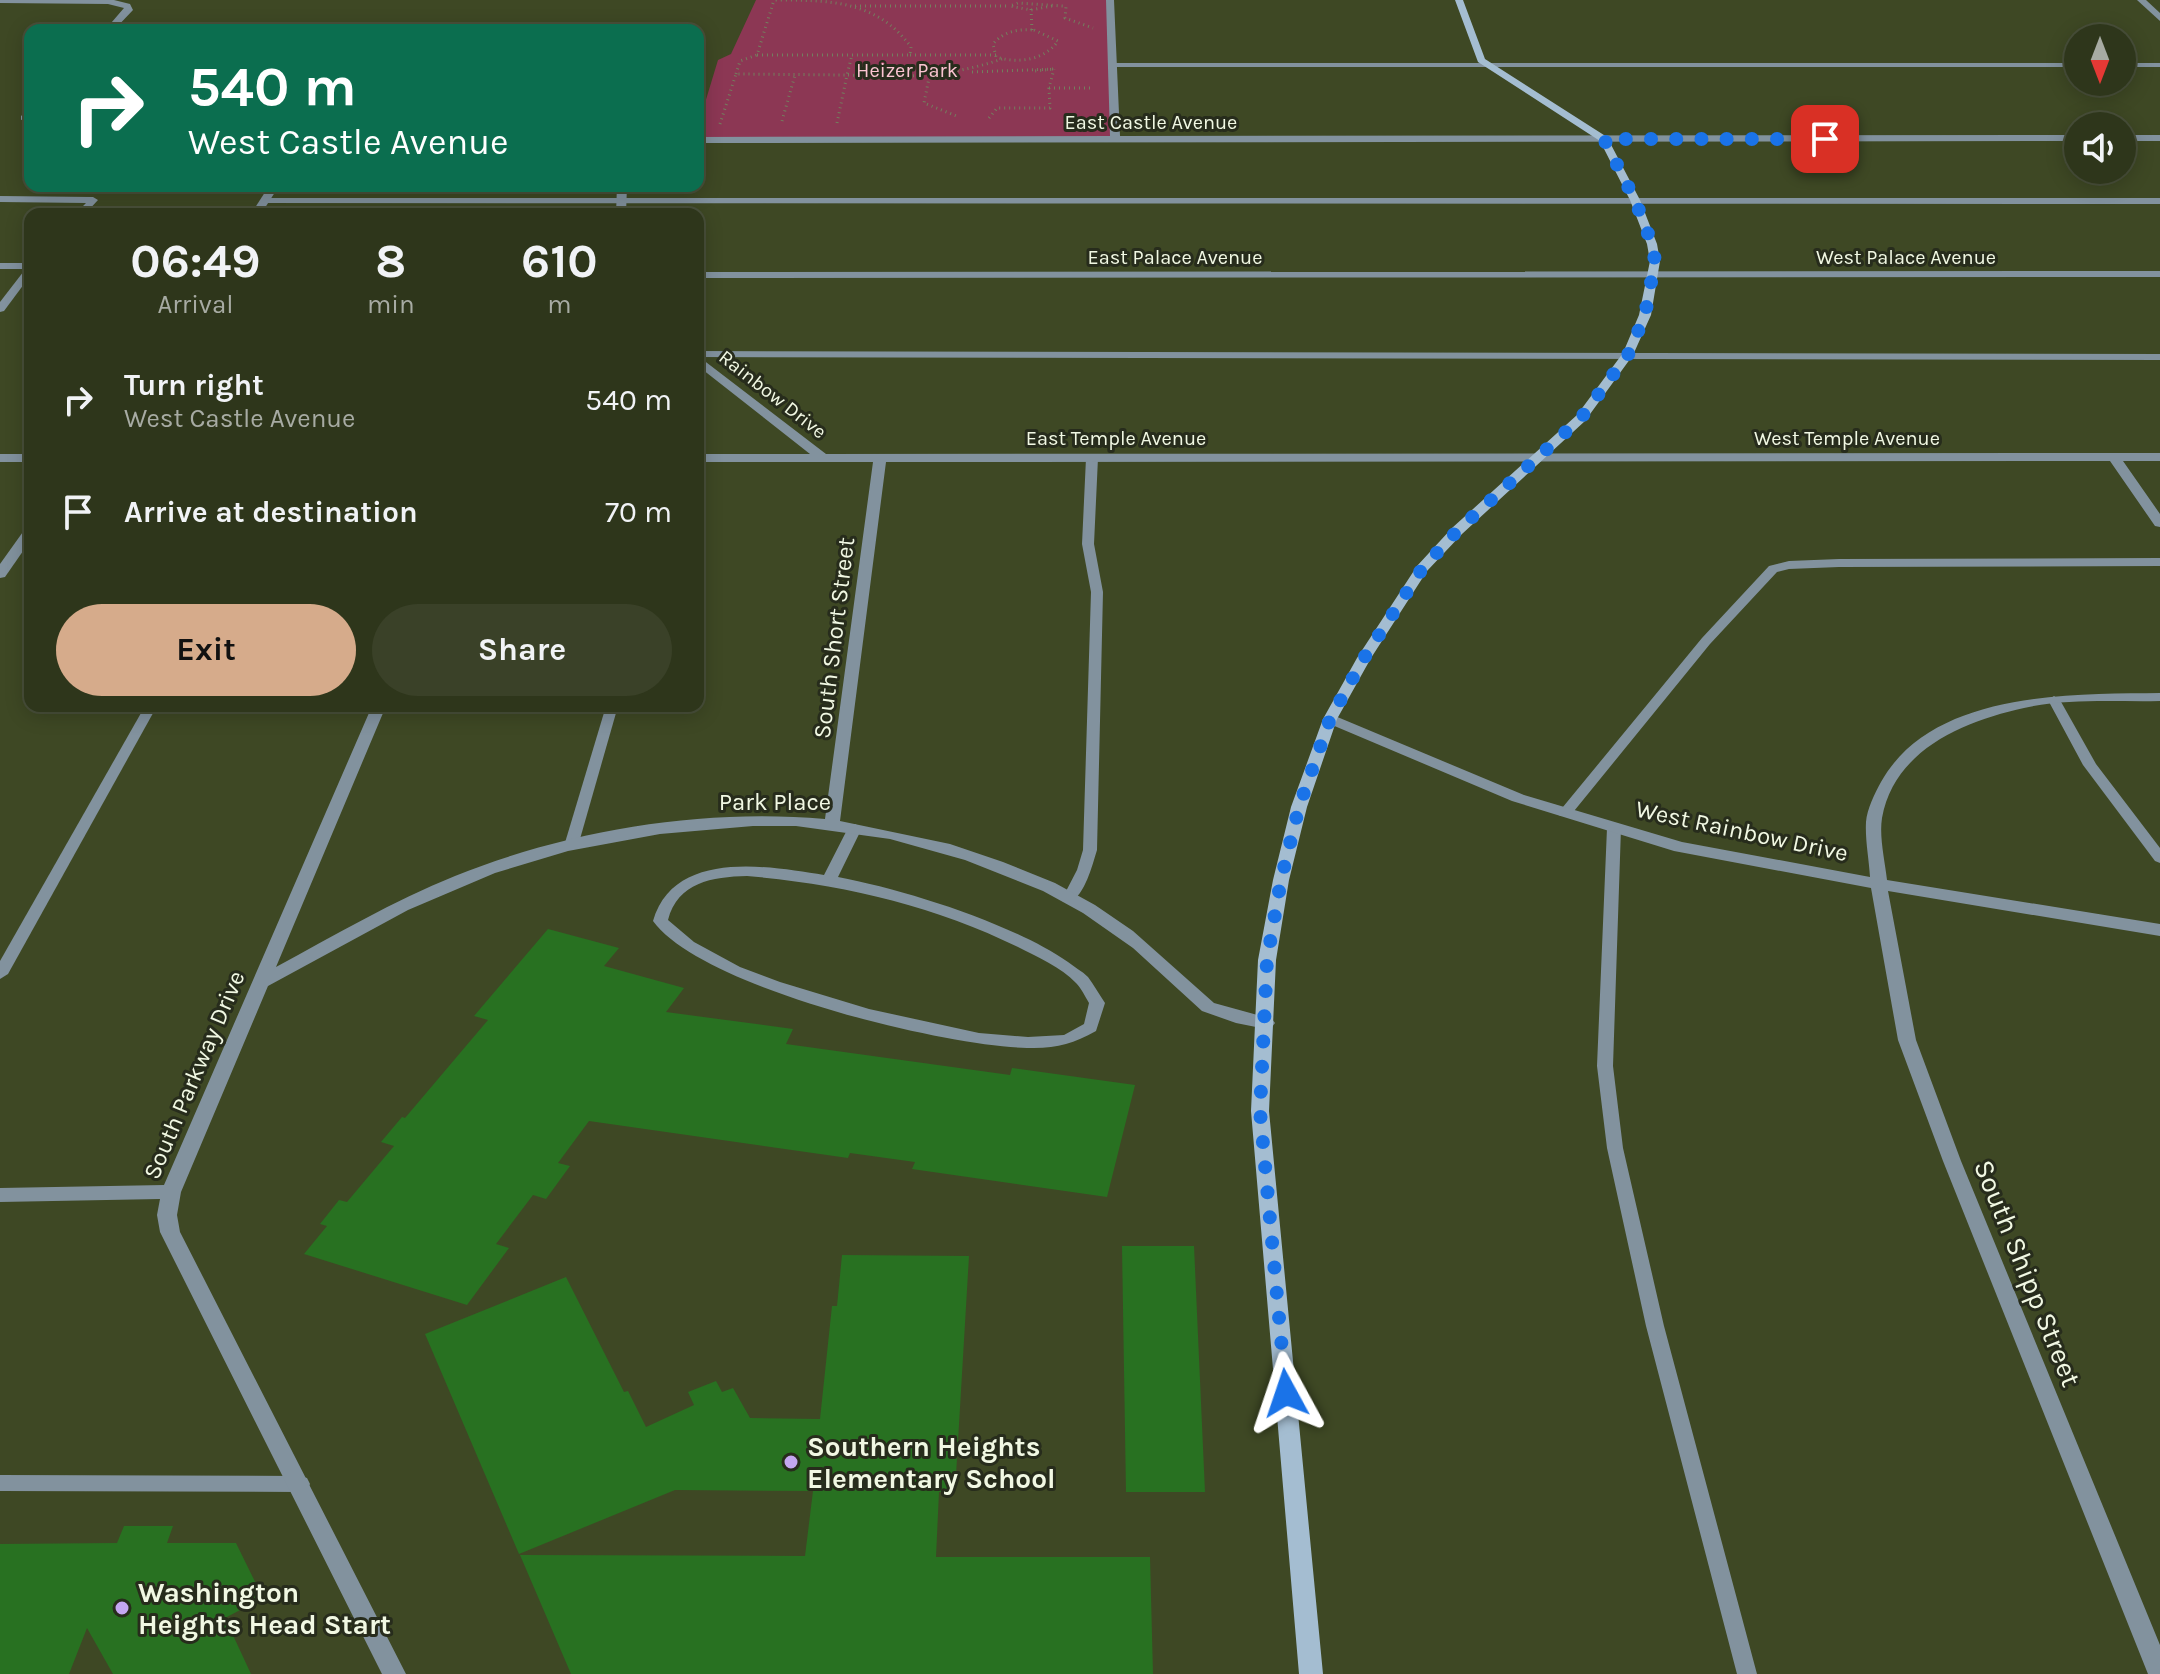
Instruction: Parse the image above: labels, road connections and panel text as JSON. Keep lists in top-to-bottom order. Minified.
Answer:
{"streets":{"street":["East Castle Avenue","East Palace Avenue","West Palace Avenue","Rainbow Drive","East Temple Avenue","West Temple Avenue","South Short Street","Park Place","West Rainbow Drive","South Parkway Drive","South Shipp Street"]},"crossings":[["East Palace Avenue","West Palace Avenue"],["Rainbow Drive","East Temple Avenue"],["East Temple Avenue","West Temple Avenue"],["East Temple Avenue","South Short Street"],["South Short Street","Park Place"],["Park Place","South Parkway Drive"],["West Rainbow Drive","South Shipp Street"]],"parks":["Heizer Park"],"places":["Southern Heights Elementary School","Washington Heights Head Start"],"north":"bottom","page":{"turn":["540 m","West Castle Avenue"],"eta":["06:49","Arrival","8","min","610","m"],"list":[{"name":"Turn right","note":"West Castle Avenue","value":"540 m"},{"name":"Arrive at destination","value":"70 m"}],"buttons":["Exit","Share"]}}
